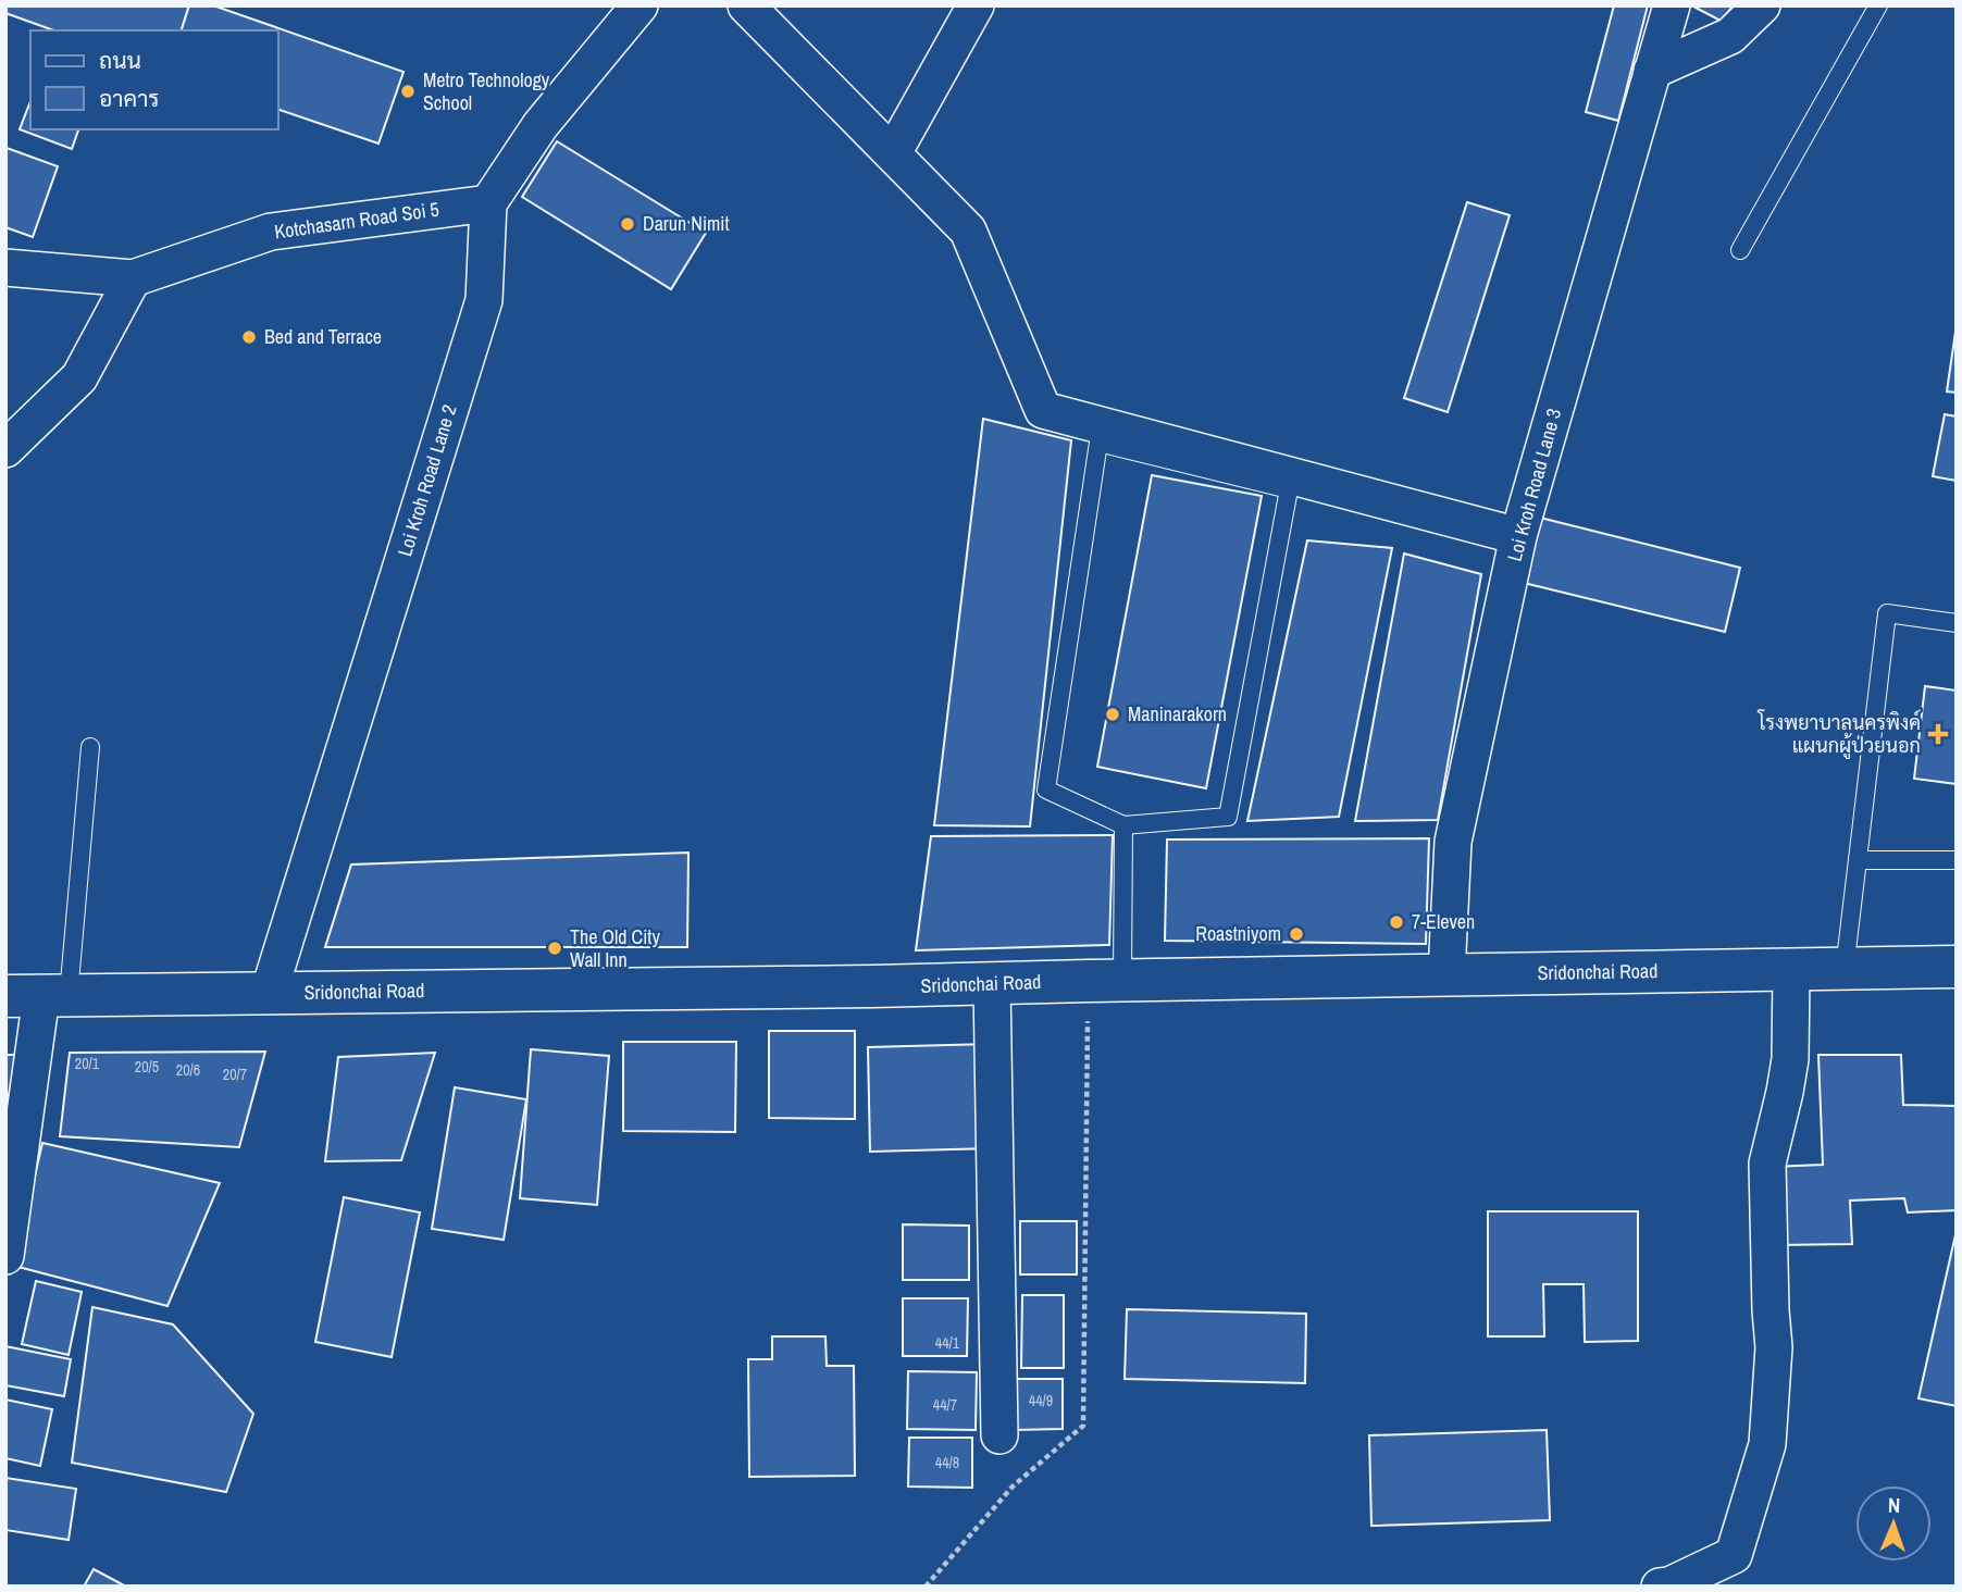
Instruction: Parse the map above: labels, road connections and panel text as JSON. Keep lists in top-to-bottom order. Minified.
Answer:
{"streets":{"street":["Kotchasarn Road Soi 5","Loi Kroh Road Lane 2","Loi Kroh Road Lane 3","Sridonchai Road"]},"crossings":[["Kotchasarn Road Soi 5","Loi Kroh Road Lane 2"],["Loi Kroh Road Lane 2","Sridonchai Road"],["Loi Kroh Road Lane 3","Sridonchai Road"]],"places":{"other":["Metro Technology School","Darun Nimit","Bed and Terrace","Maninarakorn","7-Eleven","Roastniyom","The Old City Wall Inn"],"health":["โรงพยาบาลนครพิงค์ แผนกผู้ป่วยนอก"]},"house_numbers":["20/1","20/5","20/6","20/7","44/1","44/9","44/7","44/8"],"legend":["ถนน","อาคาร"],"north":"top"}
